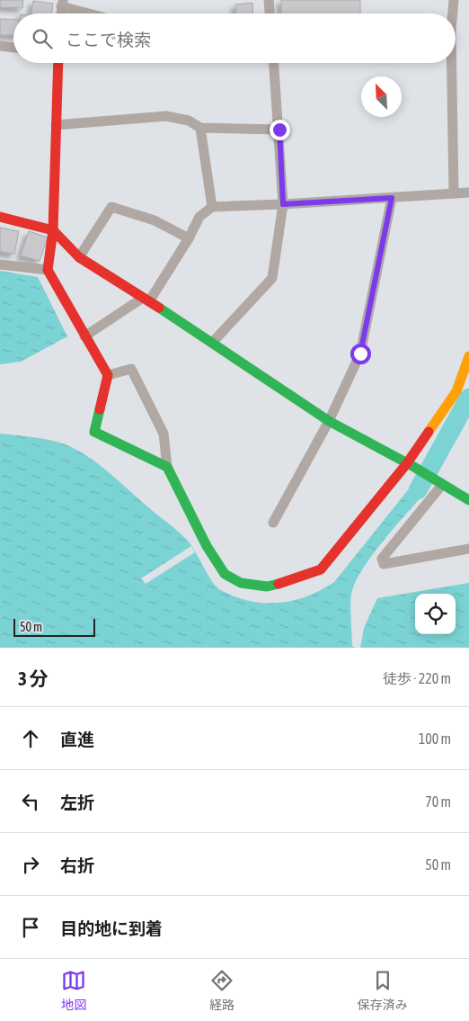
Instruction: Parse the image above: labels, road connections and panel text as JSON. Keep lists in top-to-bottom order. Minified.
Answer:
{"scale_bar":"50 m","north":"top left","page":{"search":"ここで検索","scale":"50 m","heading":["3 分","徒歩 · 220 m"],"list":[["直進","100 m"],["左折","70 m"],["右折","50 m"],"目的地に到着"],"nav":["地図","経路","保存済み"]}}
